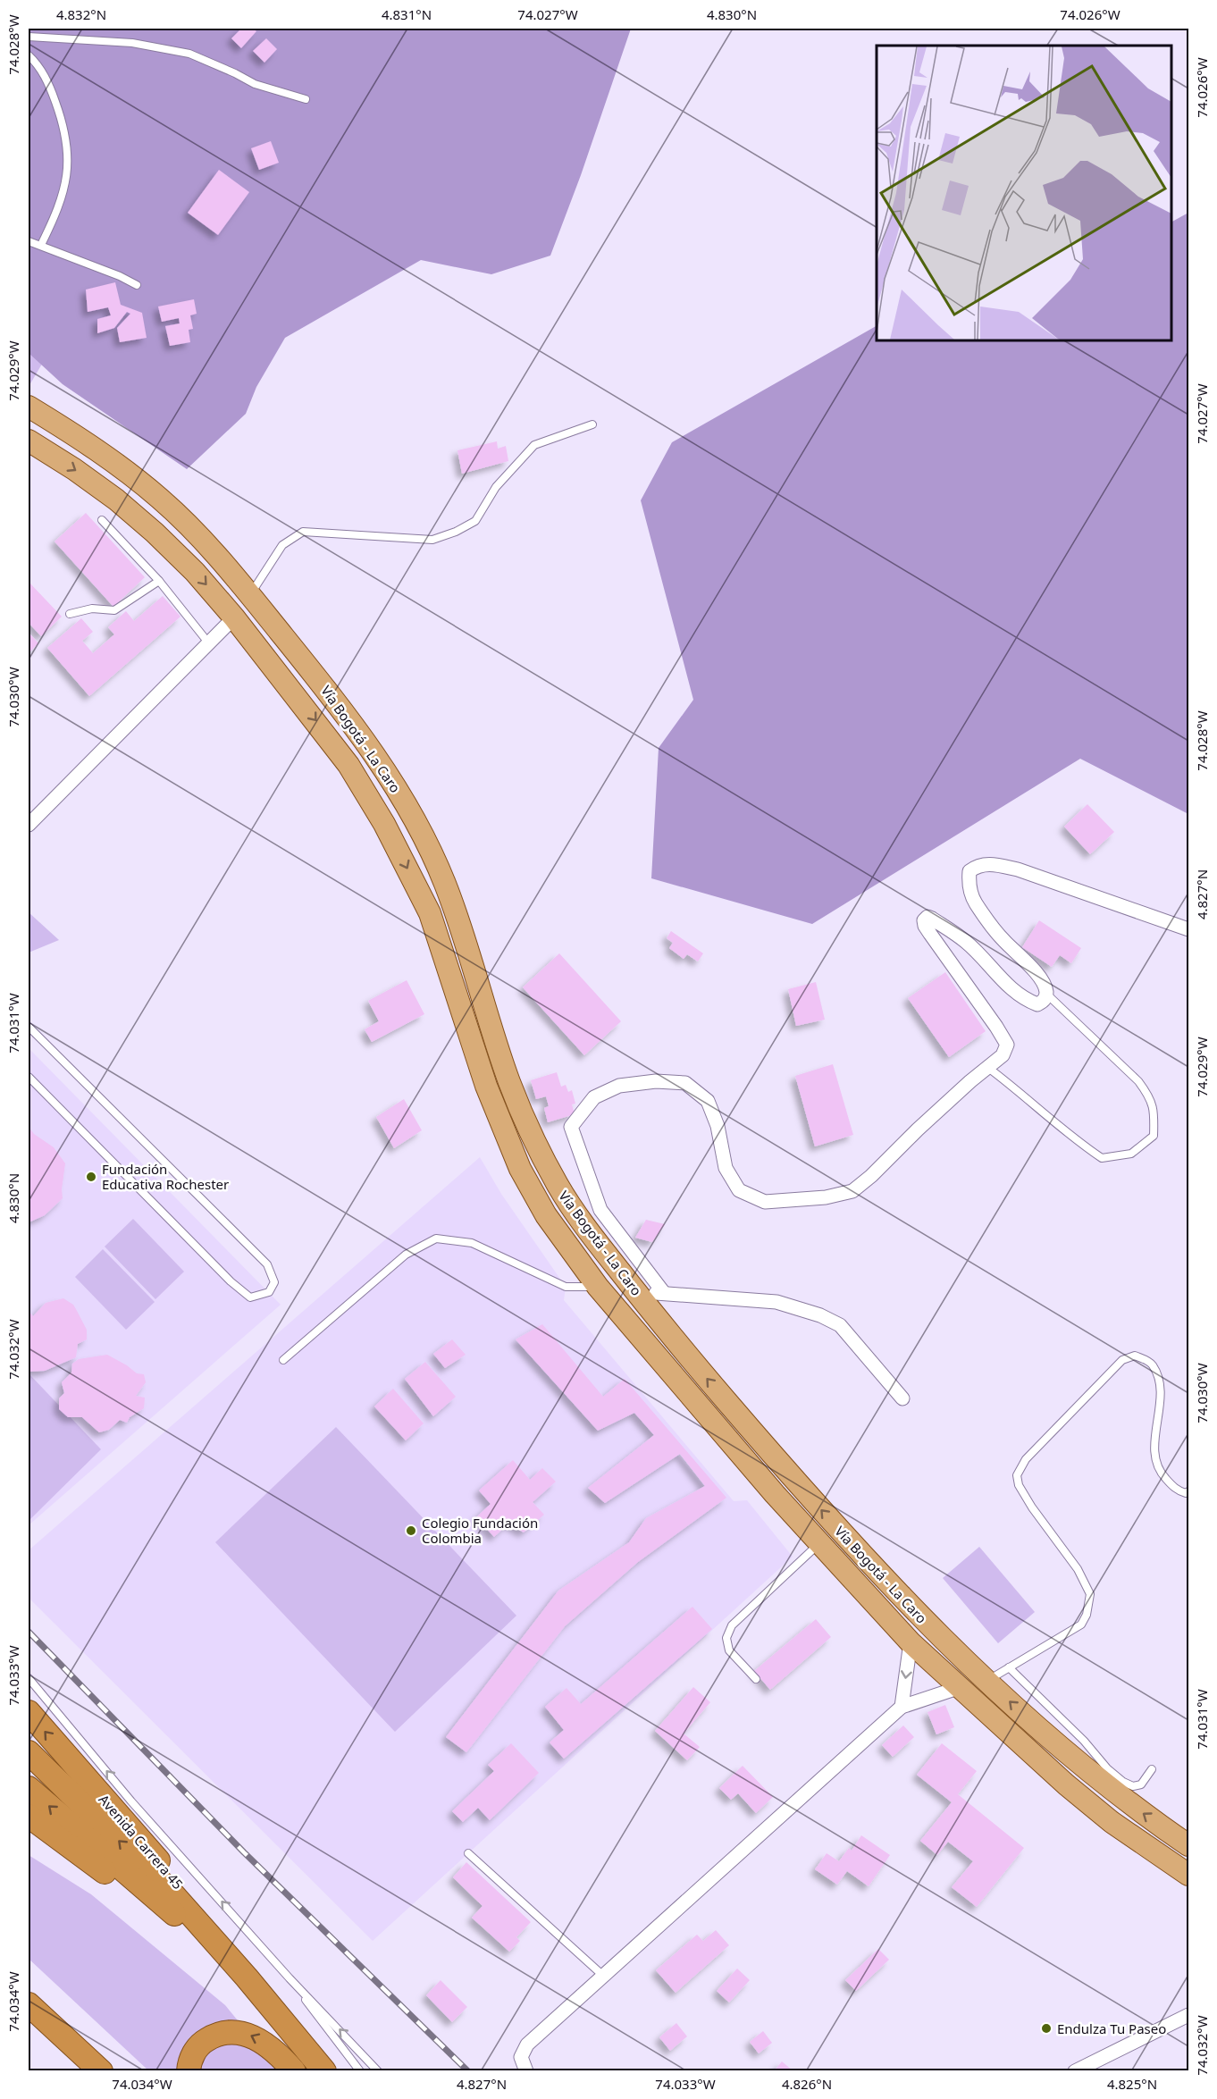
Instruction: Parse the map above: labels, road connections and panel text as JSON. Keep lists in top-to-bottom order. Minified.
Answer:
{"streets":{"highway":["Avenida Carrera 45"],"main road":["Vía Bogotá - La Caro"]},"places":["Fundación Educativa Rochester","Colegio Fundación Colombia","Endulza Tu Paseo"],"coordinates":["4.832°N","4.831°N","74.027°W","4.830°N","74.026°W","74.028°W","74.029°W","74.030°W","4.827°N","74.031°W","74.032°W","74.033°W","74.034°W","4.826°N","4.825°N"]}
